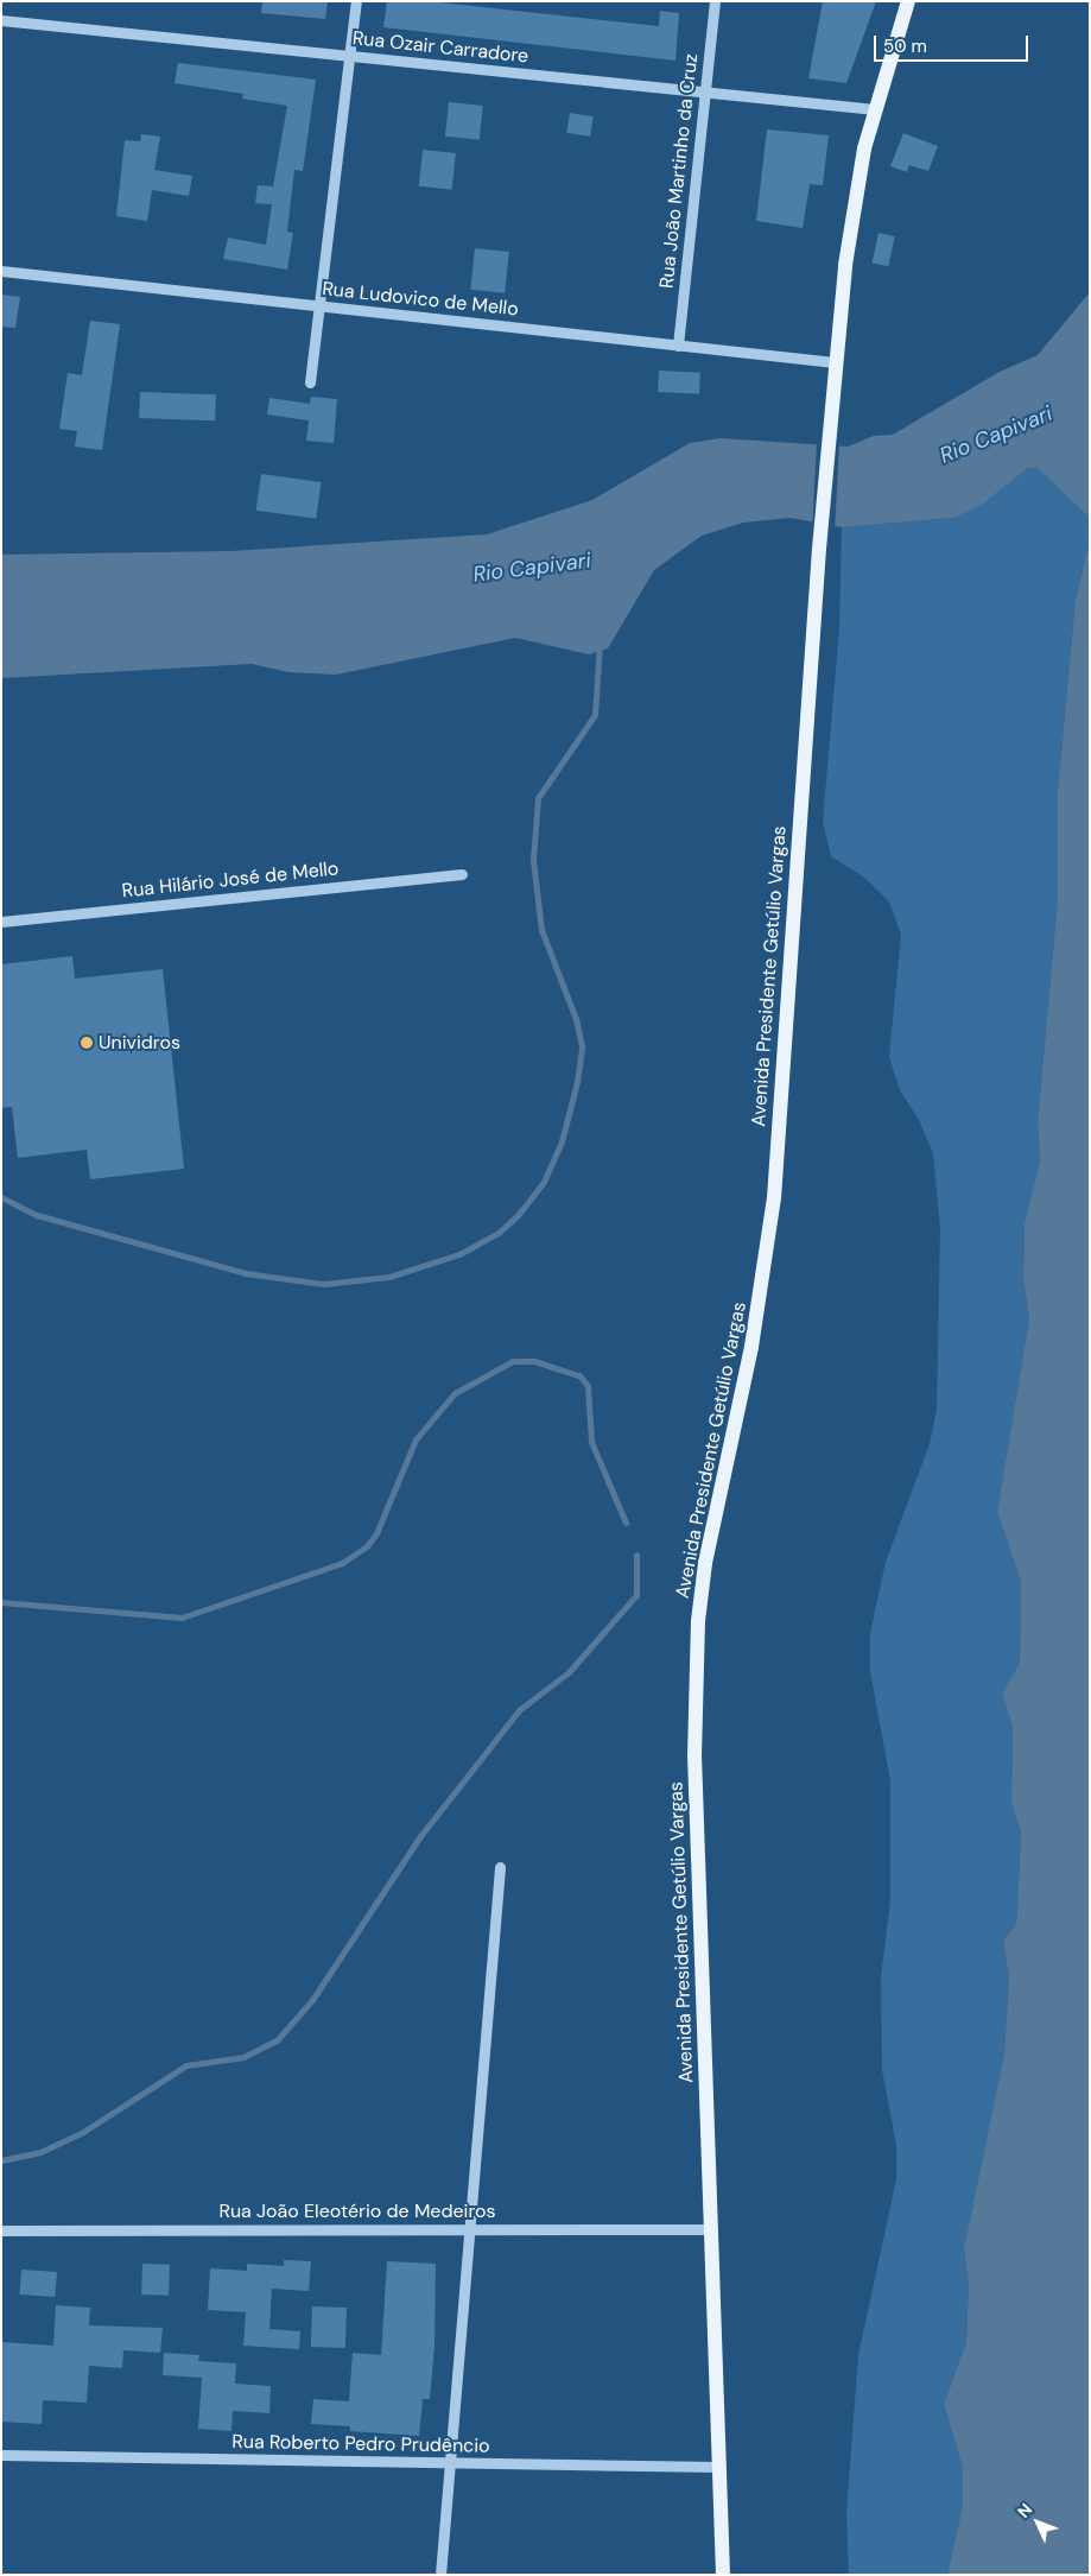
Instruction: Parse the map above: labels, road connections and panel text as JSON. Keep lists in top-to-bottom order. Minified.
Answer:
{"streets":{"main road":["Avenida Presidente Getúlio Vargas"],"street":["Rua Ozair Carradore","Rua João Martinho da Cruz","Rua Ludovico de Mello","Rua Hilário José de Mello","Rua João Eleotério de Medeiros","Rua Roberto Pedro Prudêncio"]},"crossings":[["Rua Ozair Carradore","Rua João Martinho da Cruz"],["Rua Ozair Carradore","Avenida Presidente Getúlio Vargas"],["Rua João Martinho da Cruz","Rua Ludovico de Mello"],["Rua Ludovico de Mello","Avenida Presidente Getúlio Vargas"],["Avenida Presidente Getúlio Vargas","Rua João Eleotério de Medeiros"],["Avenida Presidente Getúlio Vargas","Rua Roberto Pedro Prudêncio"]],"water":["Rio Capivari"],"places":["Unividros"],"scale_bar":"50 m","north":"top left"}
